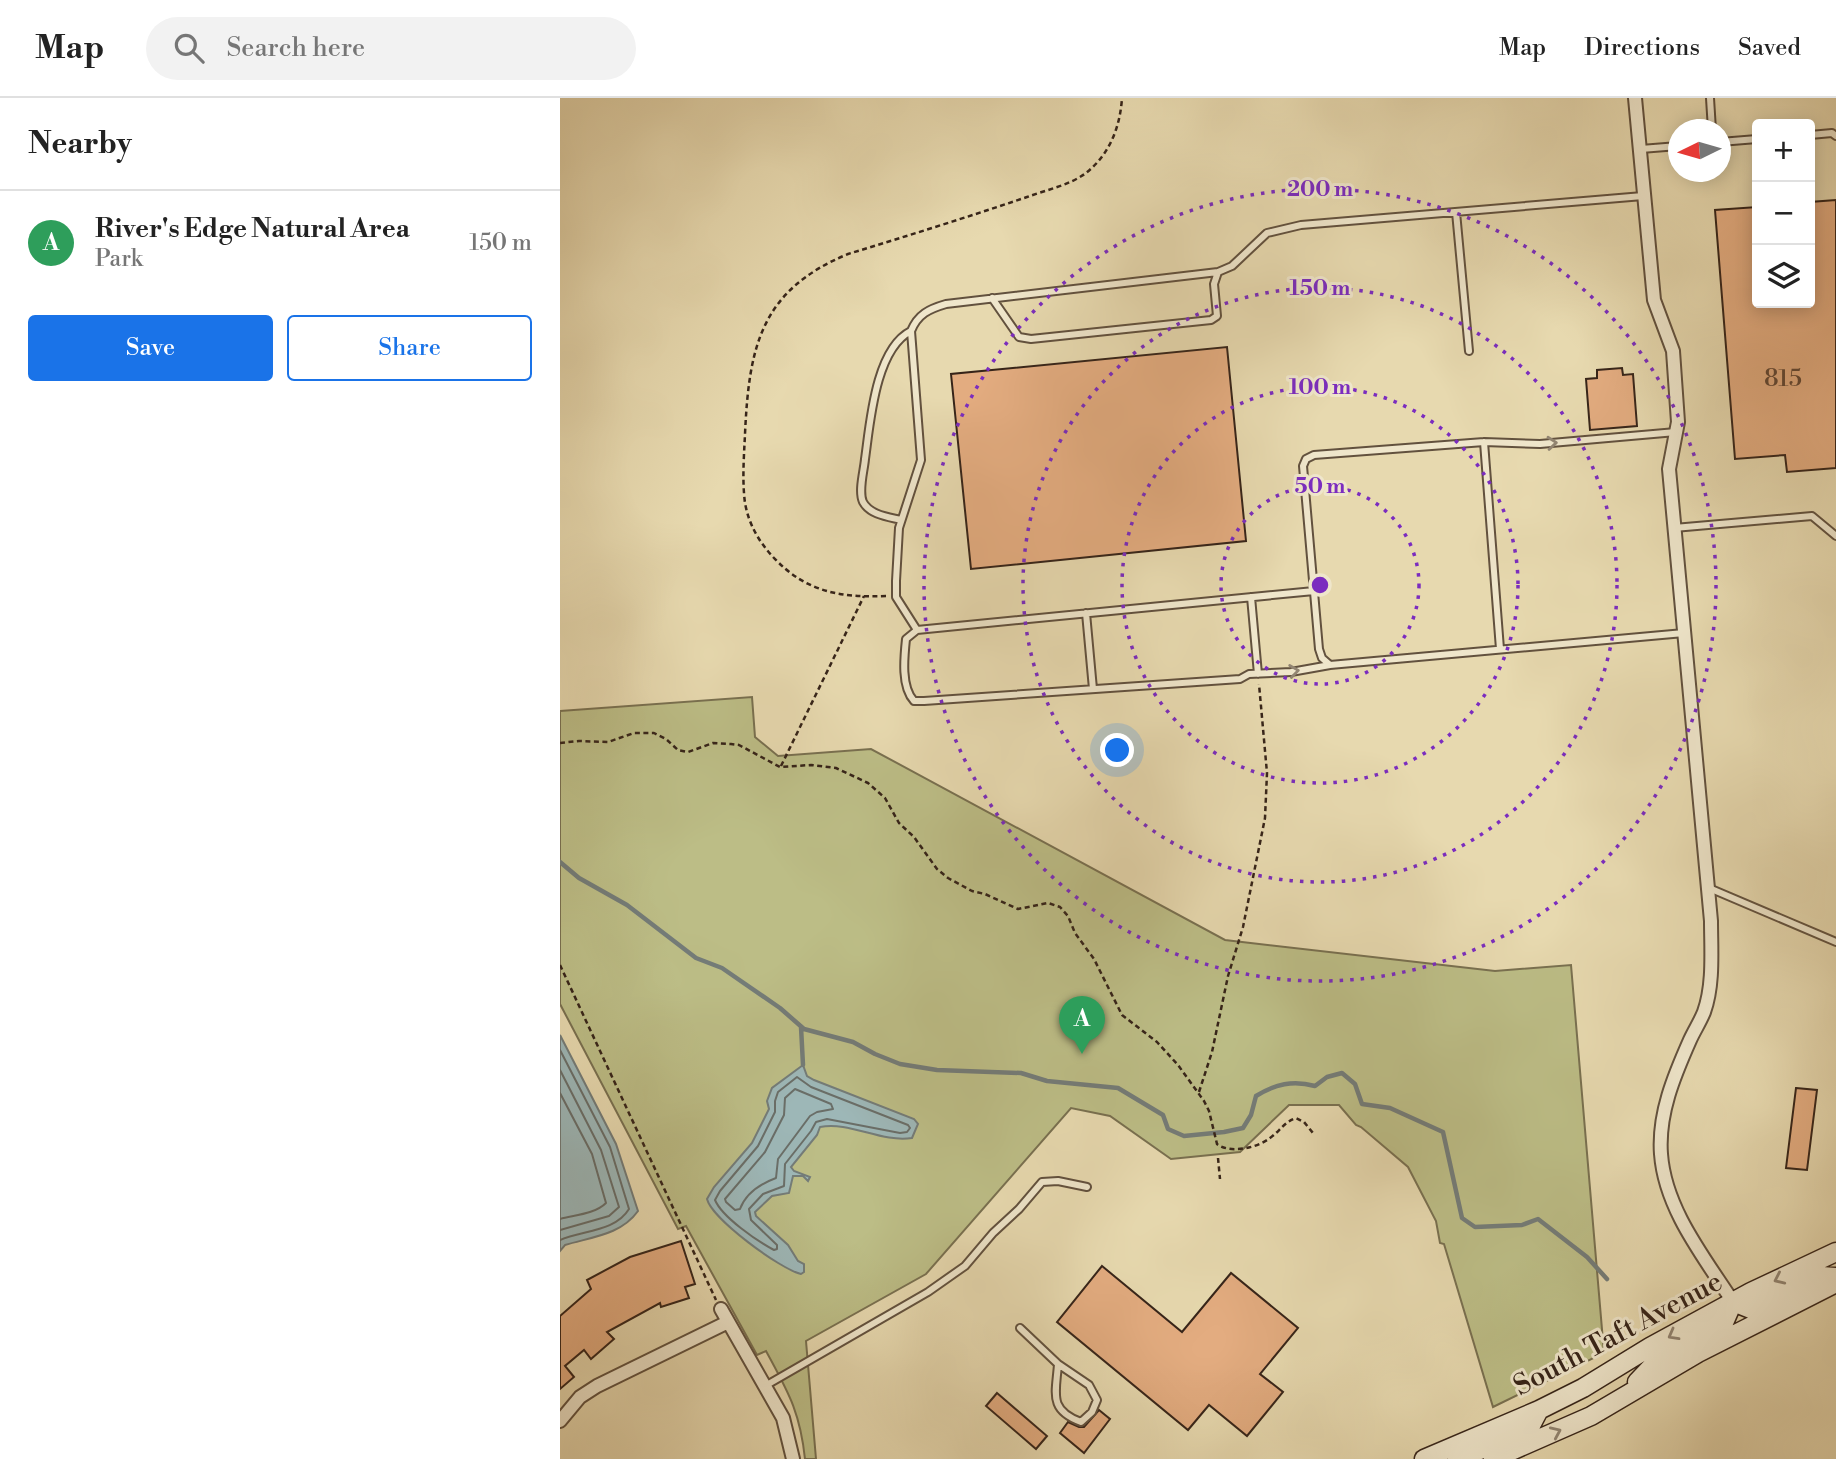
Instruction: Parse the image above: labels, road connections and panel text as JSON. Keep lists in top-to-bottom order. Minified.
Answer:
{"streets":{"main road":["South Taft Avenue"]},"house_numbers":["815"],"north":"left","page":{"header":"Map","search":"Search here","nav":["Map","Directions","Saved"],"heading":"Nearby","map_buttons":["+","−"],"list":[{"mark":"A","name":"River's Edge Natural Area","note":"Park","value":"150 m"}],"buttons":["Save","Share"],"pins":"A"},"rings":["200 m","150 m","100 m","50 m"]}
